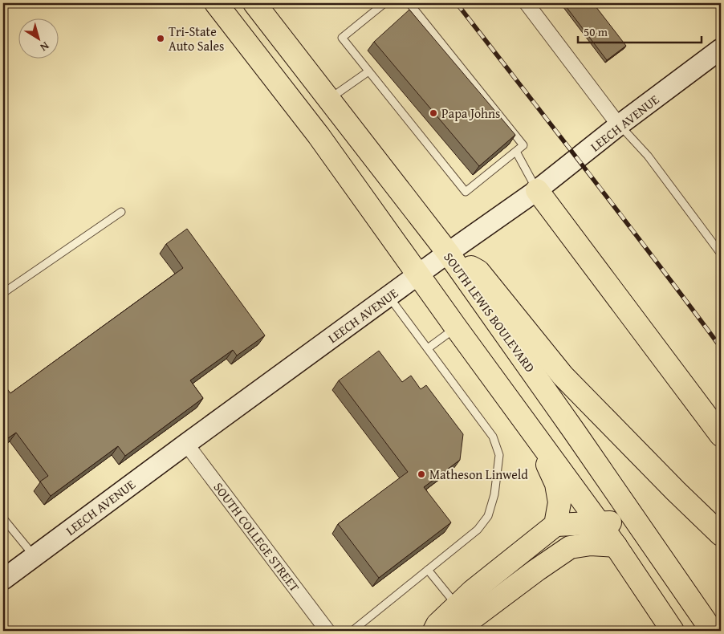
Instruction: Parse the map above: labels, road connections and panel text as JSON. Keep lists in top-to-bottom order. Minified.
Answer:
{"streets":{"main road":["SOUTH LEWIS BOULEVARD"],"street":["LEECH AVENUE","SOUTH COLLEGE STREET"]},"crossings":[["LEECH AVENUE","SOUTH LEWIS BOULEVARD"],["LEECH AVENUE","SOUTH COLLEGE STREET"]],"places":["Tri-State Auto Sales","Papa Johns","Matheson Linweld"],"scale_bar":"50 m","north":"bottom right"}
